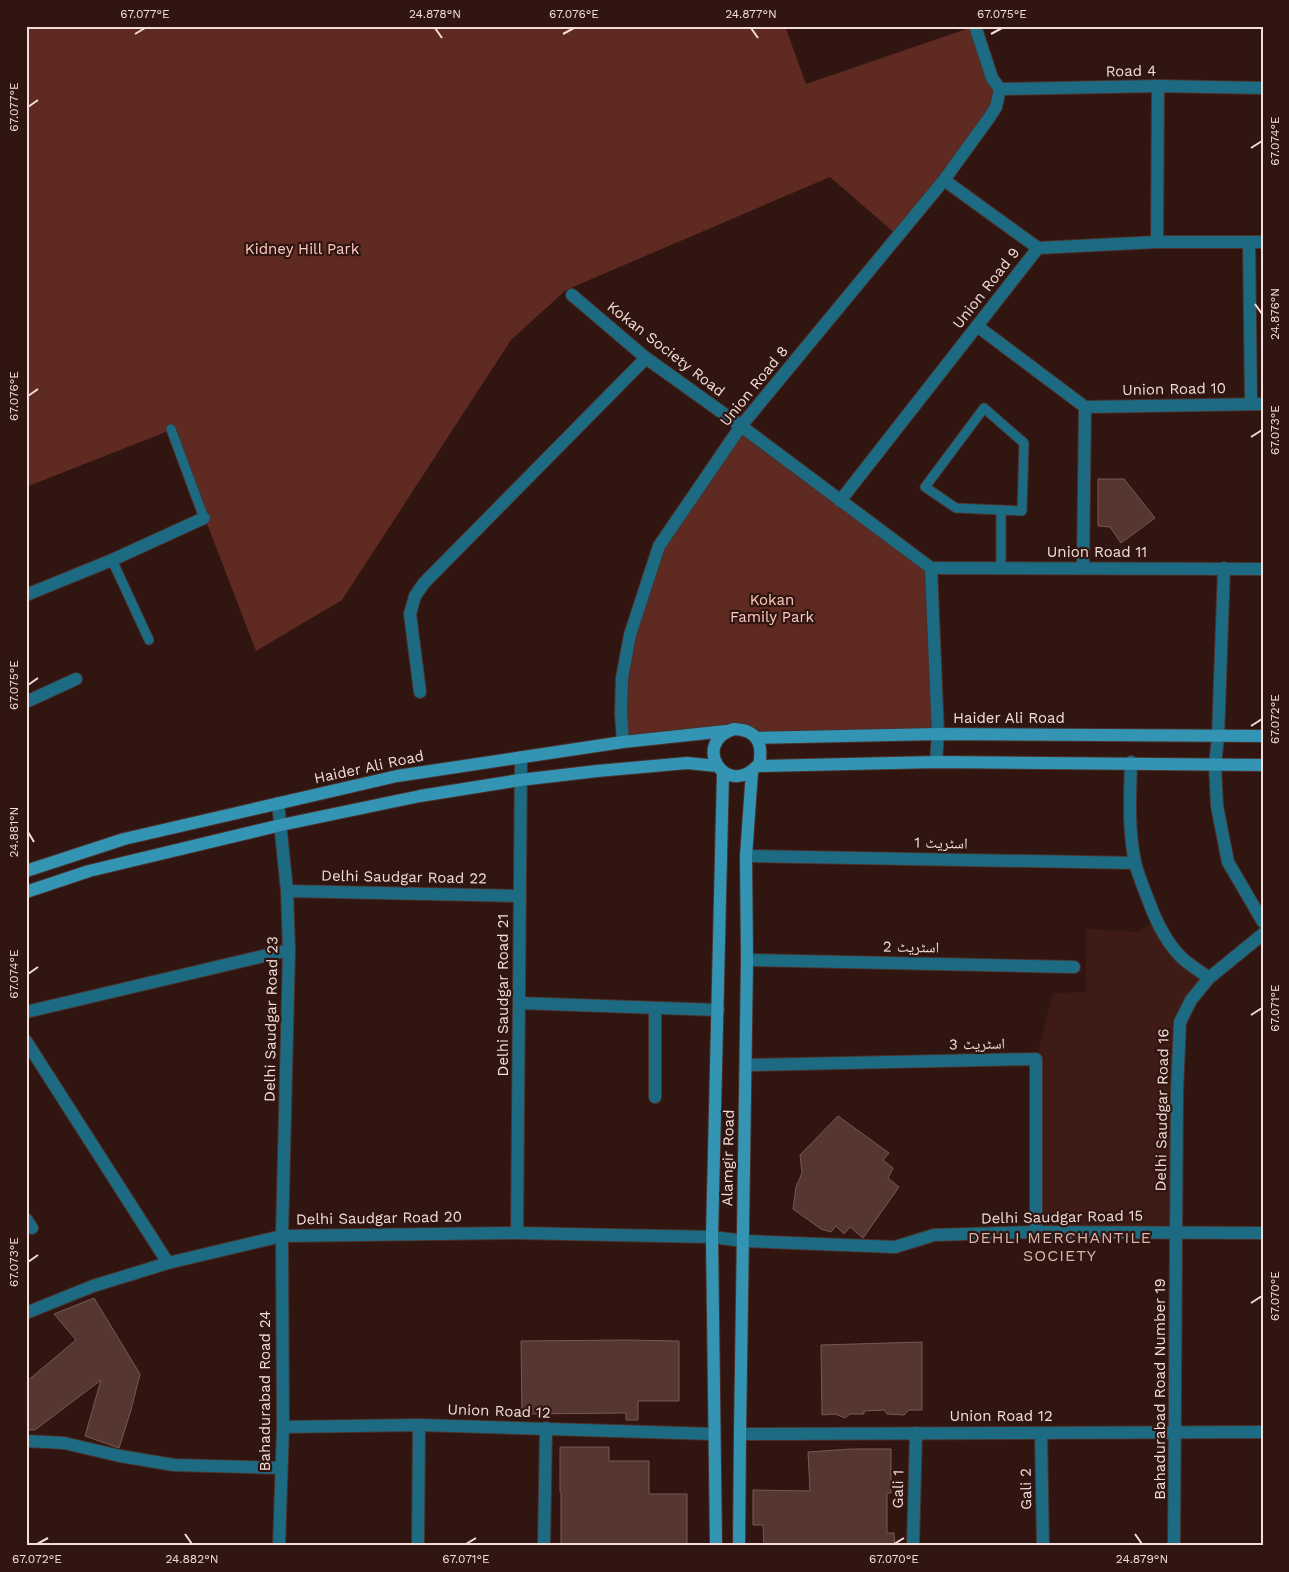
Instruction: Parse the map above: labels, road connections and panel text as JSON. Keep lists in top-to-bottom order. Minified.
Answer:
{"streets":{"main road":["Haider Ali Road","Alamgir Road"],"street":["Road 4","Union Road 9","Kokan Society Road","Union Road 8","Union Road 10","Union Road 11","اسٹریٹ 1","Delhi Saudgar Road 22","اسٹریٹ 2","Delhi Saudgar Road 21","Delhi Saudgar Road 23","اسٹریٹ 3","Delhi Saudgar Road 16","Delhi Saudgar Road 15","Delhi Saudgar Road 20","Bahadurabad Road Number 19","Bahadurabad Road 24","Union Road 12","Gali 1","Gali 2"]},"crossings":[["Road 4","Union Road 8"],["Union Road 9","Kokan Society Road"],["Kokan Society Road","Union Road 8"],["Kokan Society Road","Union Road 11"],["Union Road 8","Haider Ali Road"],["Haider Ali Road","Delhi Saudgar Road 21"],["Haider Ali Road","Delhi Saudgar Road 23"],["Haider Ali Road","Alamgir Road"],["اسٹریٹ 1","Alamgir Road"],["Delhi Saudgar Road 22","Delhi Saudgar Road 21"],["Delhi Saudgar Road 22","Delhi Saudgar Road 23"],["اسٹریٹ 2","Alamgir Road"],["Delhi Saudgar Road 21","Delhi Saudgar Road 20"],["Delhi Saudgar Road 23","Delhi Saudgar Road 20"],["Delhi Saudgar Road 23","Bahadurabad Road 24"],["اسٹریٹ 3","Alamgir Road"],["اسٹریٹ 3","Delhi Saudgar Road 15"],["Delhi Saudgar Road 16","Delhi Saudgar Road 15"],["Delhi Saudgar Road 16","Bahadurabad Road Number 19"],["Alamgir Road","Delhi Saudgar Road 15"],["Alamgir Road","Delhi Saudgar Road 20"],["Alamgir Road","Union Road 12"],["Delhi Saudgar Road 15","Delhi Saudgar Road 20"],["Delhi Saudgar Road 15","Bahadurabad Road Number 19"],["Delhi Saudgar Road 20","Bahadurabad Road 24"],["Bahadurabad Road Number 19","Union Road 12"],["Bahadurabad Road 24","Union Road 12"],["Union Road 12","Gali 1"],["Union Road 12","Gali 2"]],"districts":["DEHLI MERCHANTILE SOCIETY"],"parks":["Kidney Hill Park","Kokan Family Park"],"coordinates":["67.077°E","24.878°N","67.076°E","24.877°N","67.075°E","67.074°E","24.876°N","67.073°E","67.072°E","24.881°N","67.071°E","67.070°E","24.882°N","24.879°N"]}
